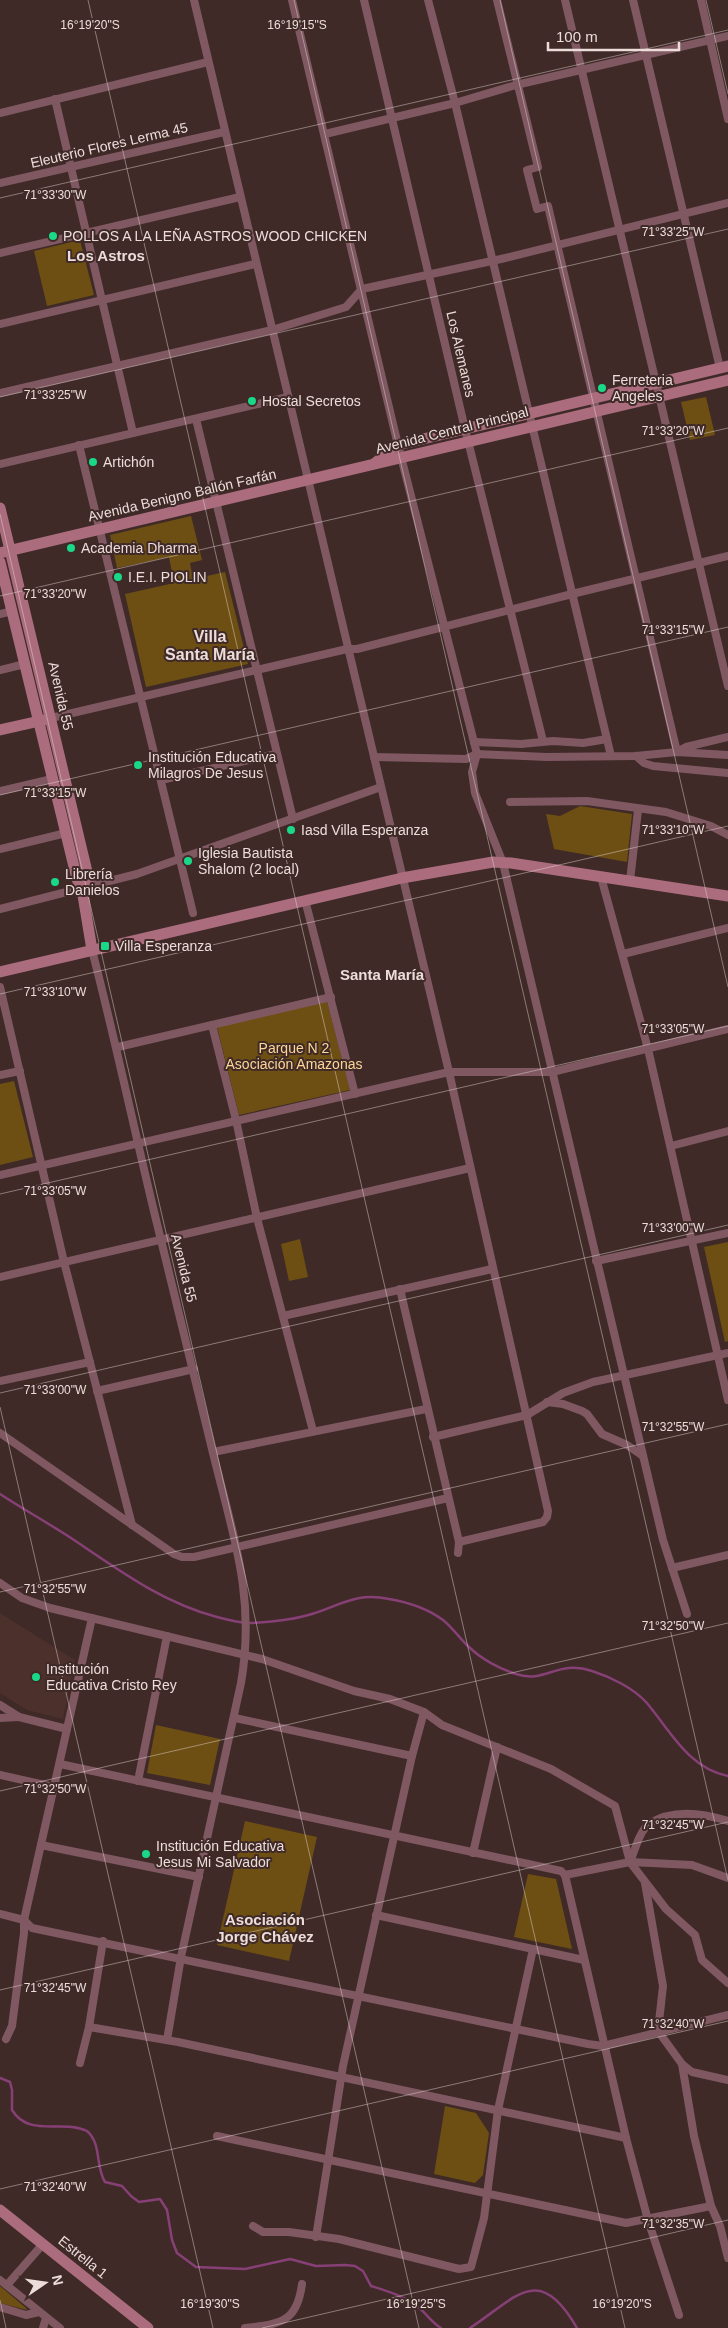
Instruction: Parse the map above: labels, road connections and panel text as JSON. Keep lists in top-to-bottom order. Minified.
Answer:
{"streets":{"street":["Eleuterio Flores Lerma 45","Los Alemanes","Avenida Central Principal","Avenida Benigno Ballón Farfán","Avenida 55","Estrella 1"]},"crossings":[["Los Alemanes","Avenida Central Principal"],["Avenida Central Principal","Avenida Benigno Ballón Farfán"],["Avenida Benigno Ballón Farfán","Avenida 55"]],"districts":["Los Astros","Villa Santa María","Santa María","Asociación Jorge Chávez"],"parks":["Parque N 2 Asociación Amazonas"],"places":{"other":["POLLOS A LA LEÑA ASTROS WOOD CHICKEN","Ferreteria Angeles","Hostal Secretos","Artichón","Academia Dharma","I.E.I. PIOLIN","Institución Educativa Milagros De Jesus","Iasd Villa Esperanza","Iglesia Bautista Shalom (2 local)","Librería Danielos","Institución Educativa Cristo Rey","Institución Educativa Jesus Mi Salvador"],"transit":["Villa Esperanza"]},"scale_bar":"100 m","north":"right","coordinates":["16°19'20\"S","16°19'15\"S","71°33'30\"W","71°33'25\"W","71°33'20\"W","71°33'15\"W","71°33'10\"W","71°33'05\"W","71°33'00\"W","71°32'55\"W","71°32'50\"W","71°32'45\"W","71°32'40\"W","71°32'35\"W","16°19'30\"S","16°19'25\"S"]}
